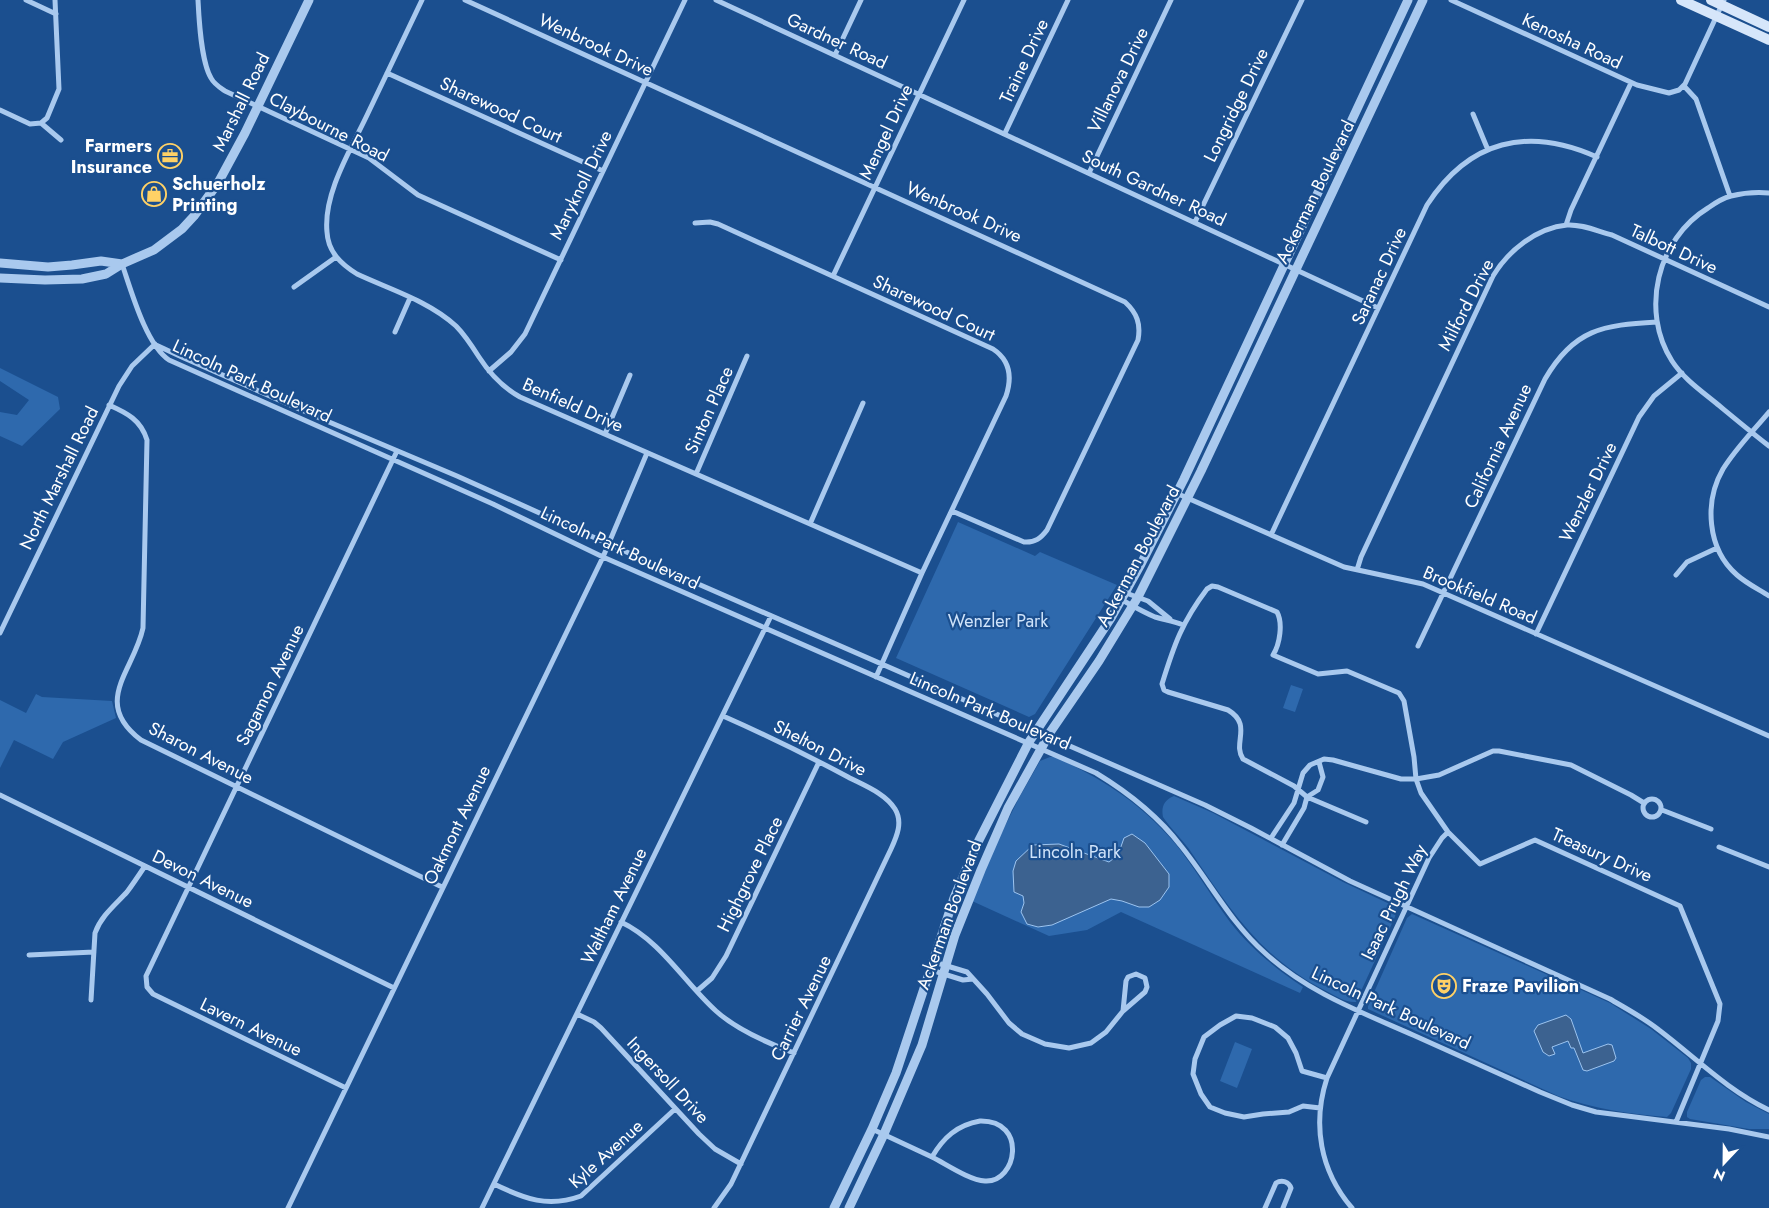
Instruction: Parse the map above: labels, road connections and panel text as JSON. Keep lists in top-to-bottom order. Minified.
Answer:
{"streets":{"street":["Gardner Road","Kenosha Road","Wenbrook Drive","Traine Drive","Villanova Drive","Marshall Road","Longridge Drive","Sharewood Court","Claybourne Road","Mengel Drive","Maryknoll Drive","South Gardner Road","Ackerman Boulevard","Talbott Drive","Saranac Drive","Milford Drive","Lincoln Park Boulevard","Benfield Drive","Sinton Place","California Avenue","North Marshall Road","Wenzler Drive","Brookfield Road","Sagamon Avenue","Shelton Drive","Sharon Avenue","Oakmont Avenue","Treasury Drive","Highgrove Place","Devon Avenue","Isaac Prugh Way","Waltham Avenue","Carrier Avenue","Lavern Avenue","Ingersoll Drive","Kyle Avenue"]},"crossings":[["Gardner Road","Mengel Drive"],["Gardner Road","South Gardner Road"],["Wenbrook Drive","Sharewood Court"],["Wenbrook Drive","Mengel Drive"],["Wenbrook Drive","Maryknoll Drive"],["Traine Drive","South Gardner Road"],["Villanova Drive","South Gardner Road"],["Marshall Road","Claybourne Road"],["Marshall Road","Lincoln Park Boulevard"],["Longridge Drive","South Gardner Road"],["Sharewood Court","Mengel Drive"],["Sharewood Court","Maryknoll Drive"],["Sharewood Court","Lincoln Park Boulevard"],["Sharewood Court","Benfield Drive"],["Claybourne Road","Maryknoll Drive"],["Claybourne Road","Benfield Drive"],["Mengel Drive","South Gardner Road"],["Maryknoll Drive","Benfield Drive"],["South Gardner Road","Ackerman Boulevard"],["South Gardner Road","Saranac Drive"],["Ackerman Boulevard","Lincoln Park Boulevard"],["Ackerman Boulevard","Brookfield Road"],["Talbott Drive","Milford Drive"],["Saranac Drive","Brookfield Road"],["Milford Drive","Brookfield Road"],["Lincoln Park Boulevard","North Marshall Road"],["Lincoln Park Boulevard","Sagamon Avenue"],["Lincoln Park Boulevard","Oakmont Avenue"],["Lincoln Park Boulevard","Treasury Drive"],["Lincoln Park Boulevard","Isaac Prugh Way"],["Lincoln Park Boulevard","Waltham Avenue"],["Benfield Drive","Sinton Place"],["Benfield Drive","Oakmont Avenue"],["California Avenue","Brookfield Road"],["North Marshall Road","Sharon Avenue"],["Wenzler Drive","Brookfield Road"],["Sagamon Avenue","Sharon Avenue"],["Sagamon Avenue","Devon Avenue"],["Sagamon Avenue","Lavern Avenue"],["Shelton Drive","Highgrove Place"],["Shelton Drive","Waltham Avenue"],["Shelton Drive","Carrier Avenue"],["Sharon Avenue","Oakmont Avenue"],["Oakmont Avenue","Devon Avenue"],["Oakmont Avenue","Lavern Avenue"],["Treasury Drive","Isaac Prugh Way"],["Waltham Avenue","Ingersoll Drive"],["Waltham Avenue","Kyle Avenue"],["Carrier Avenue","Ingersoll Drive"],["Ingersoll Drive","Kyle Avenue"]],"parks":["Wenzler Park","Lincoln Park"],"places":{"office":["Farmers Insurance"],"shop":["Schuerholz Printing"],"theatre":["Fraze Pavilion"]},"north":"bottom"}
